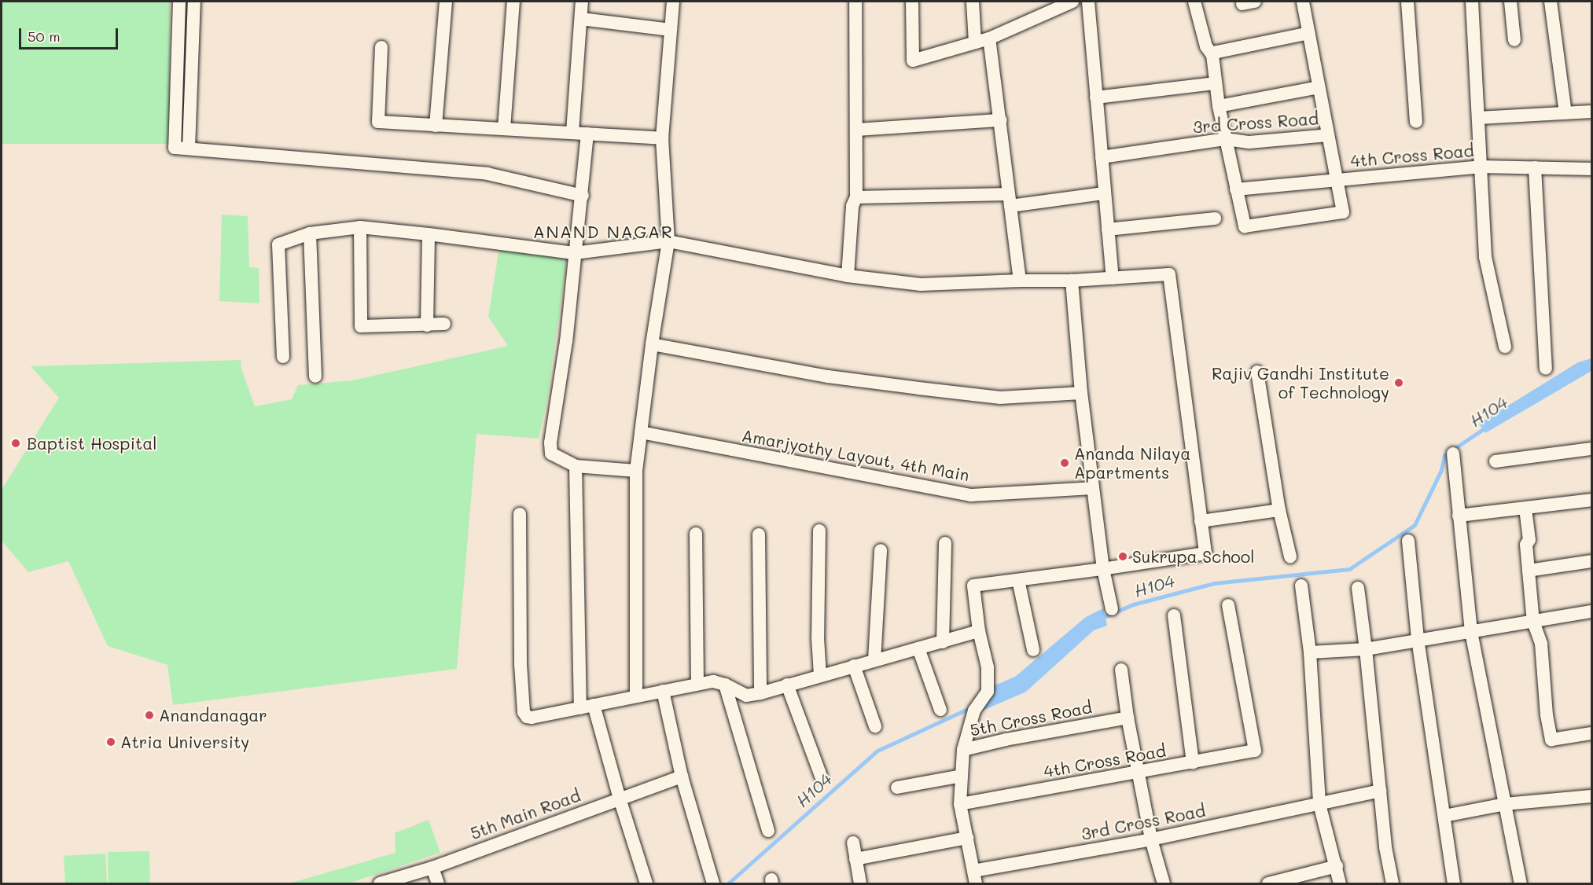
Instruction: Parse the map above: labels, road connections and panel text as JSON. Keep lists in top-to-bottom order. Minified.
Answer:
{"streets":{"street":["3rd Cross Road","4th Cross Road","Amarjyothy Layout, 4th Main","5th Cross Road","5th Main Road"]},"crossings":[["3rd Cross Road","5th Cross Road"],["4th Cross Road","5th Cross Road"]],"districts":["ANAND NAGAR"],"water":["H104"],"places":["Rajiv Gandhi Institute of Technology","Baptist Hospital","Ananda Nilaya Apartments","Sukrupa School","Anandanagar","Atria University"],"scale_bar":"50 m"}
